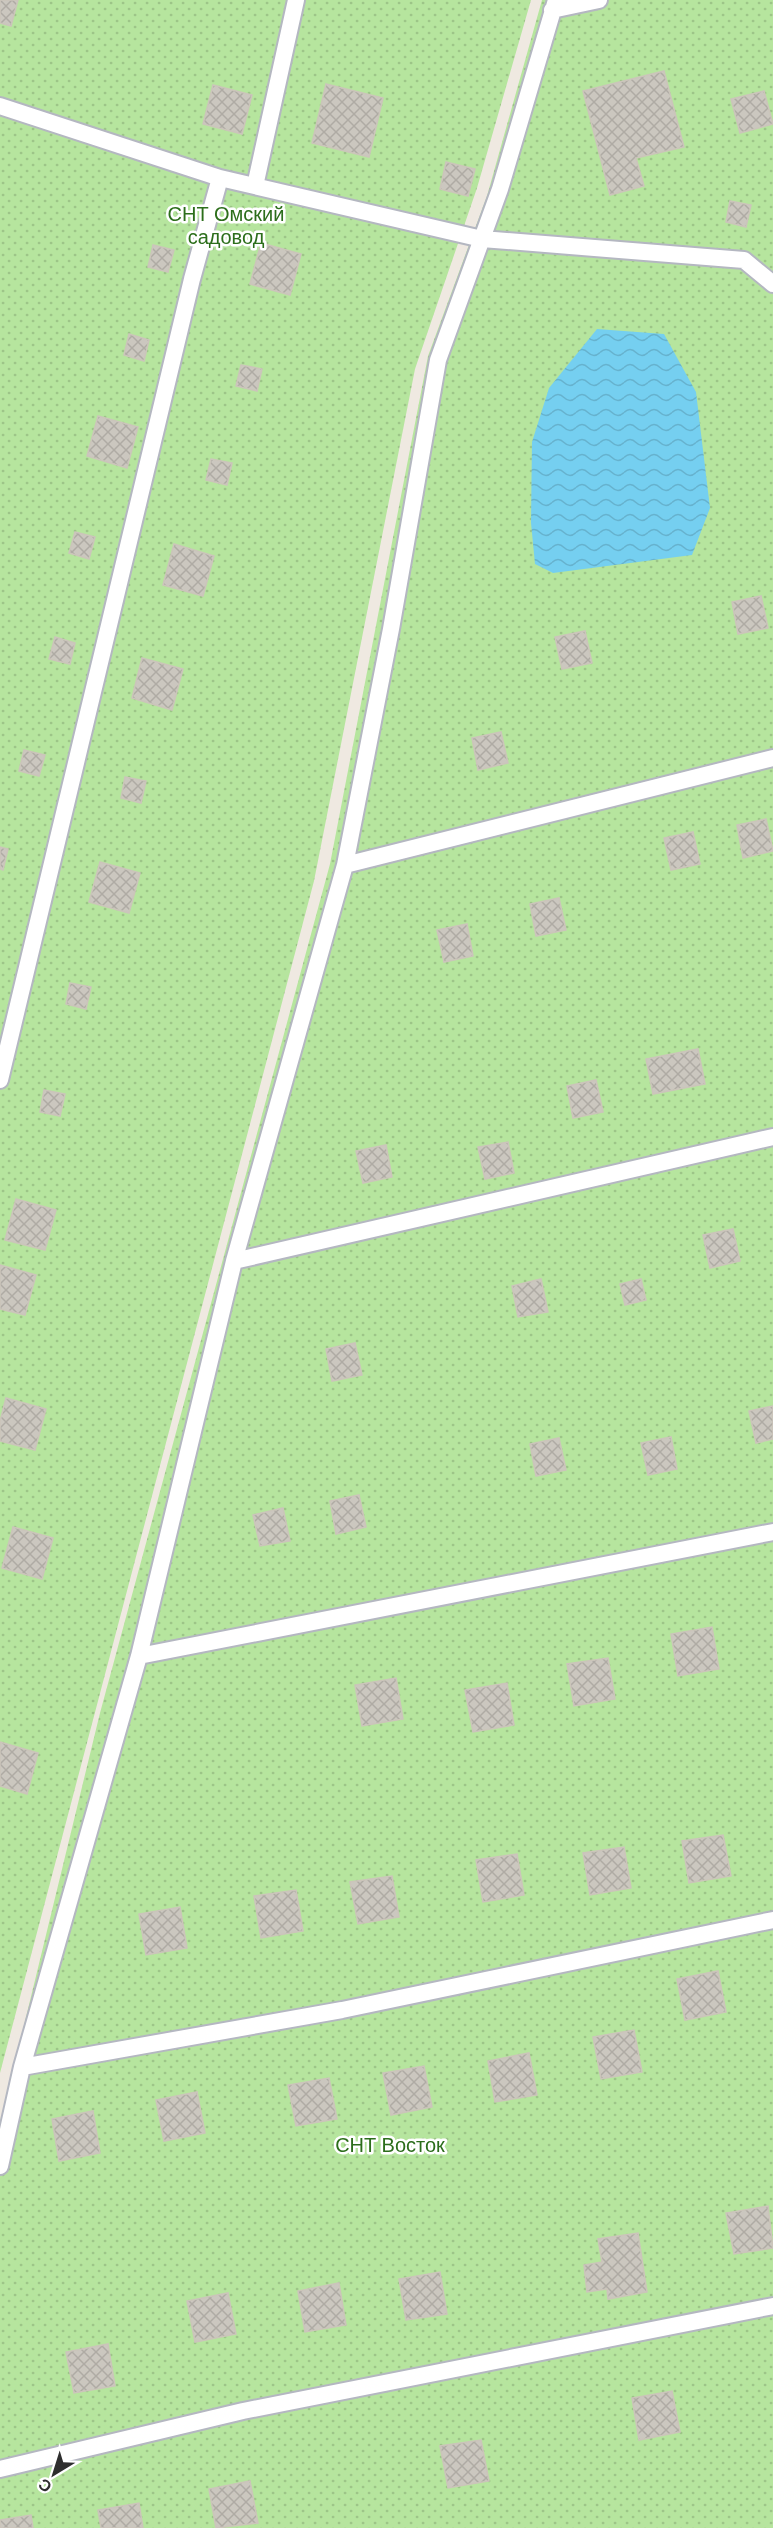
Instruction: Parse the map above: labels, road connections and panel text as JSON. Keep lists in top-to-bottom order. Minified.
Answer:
{"parks":["СНТ Омский садовод","СНТ Восток"],"north":"bottom left"}
